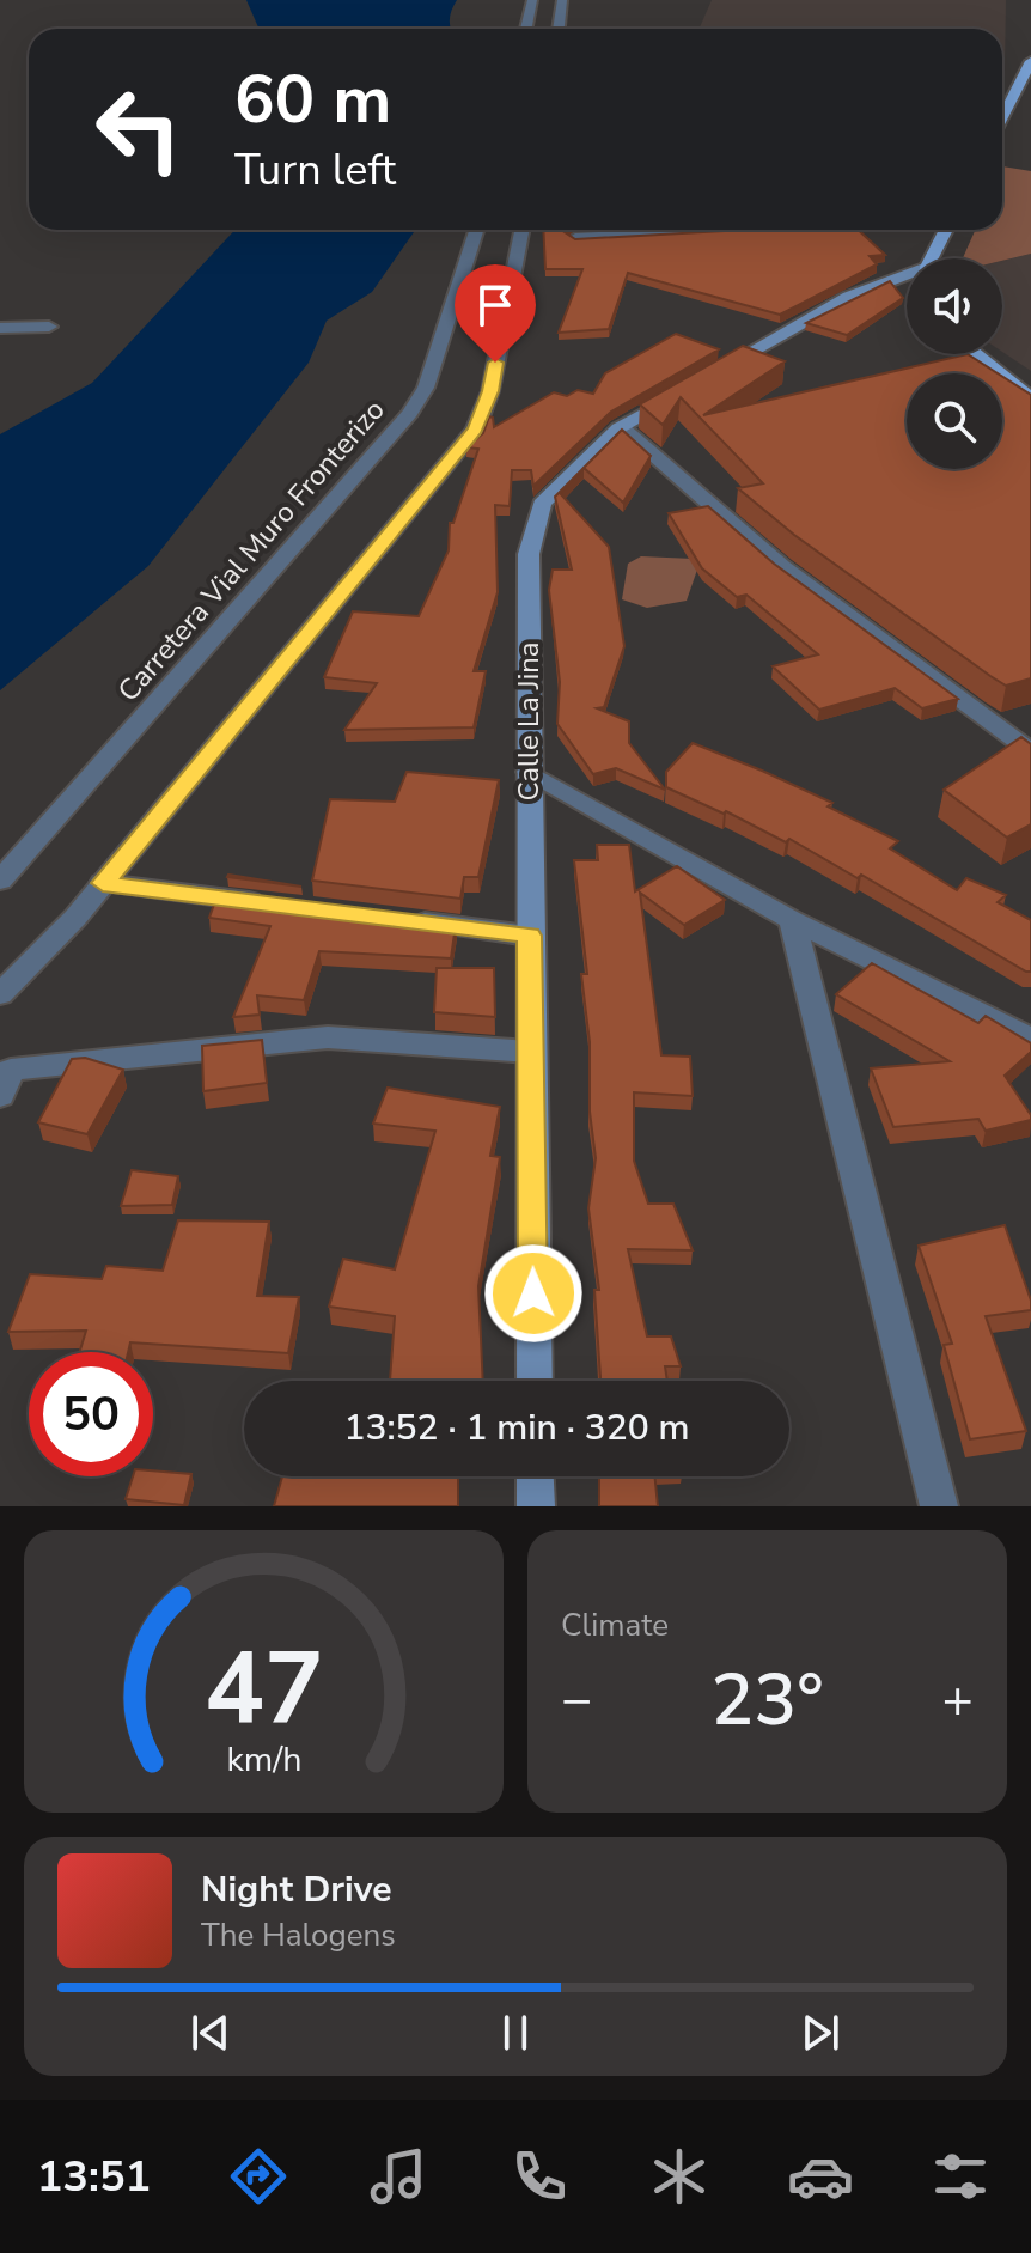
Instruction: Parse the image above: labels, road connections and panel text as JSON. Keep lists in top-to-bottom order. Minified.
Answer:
{"streets":{"main road":["Calle La Jina"],"street":["Carretera Vial Muro Fronterizo"]},"page":{"turn":["60 m","Turn left"],"limit":"50","trip":"13:52 · 1 min · 320 m","tile":"Climate","heat":["−","23°","+"],"song":["Night Drive","The Halogens"],"tabs":"13:51","gauge":["47","km/h"]}}
